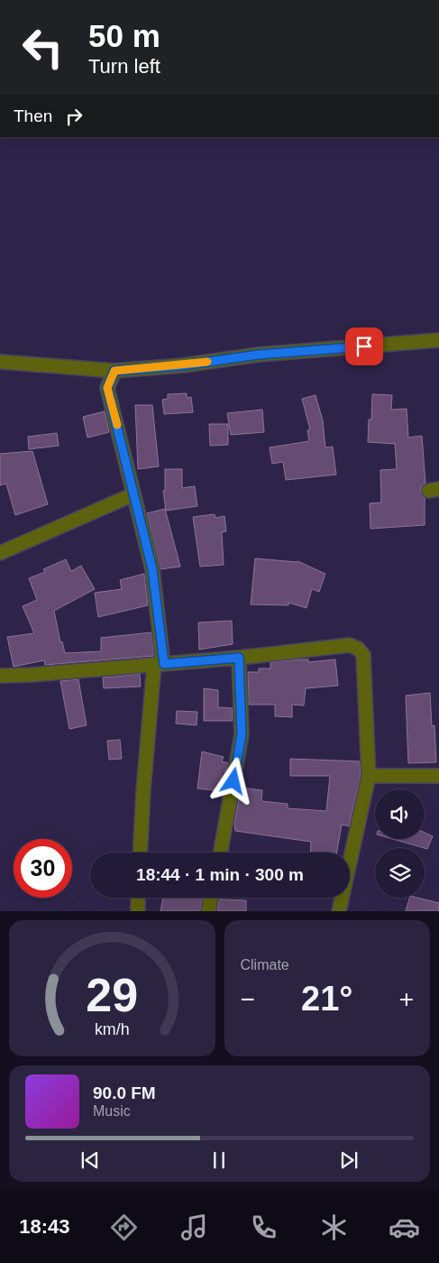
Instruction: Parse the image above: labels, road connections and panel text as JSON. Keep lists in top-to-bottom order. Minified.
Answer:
{"page":{"turn":["50 m","Turn left"],"then":"Then","limit":"30","trip":"18:44 · 1 min · 300 m","tile":"Climate","heat":["−","21°","+"],"song":["90.0 FM","Music"],"tabs":"18:43","gauge":["29","km/h"]}}
